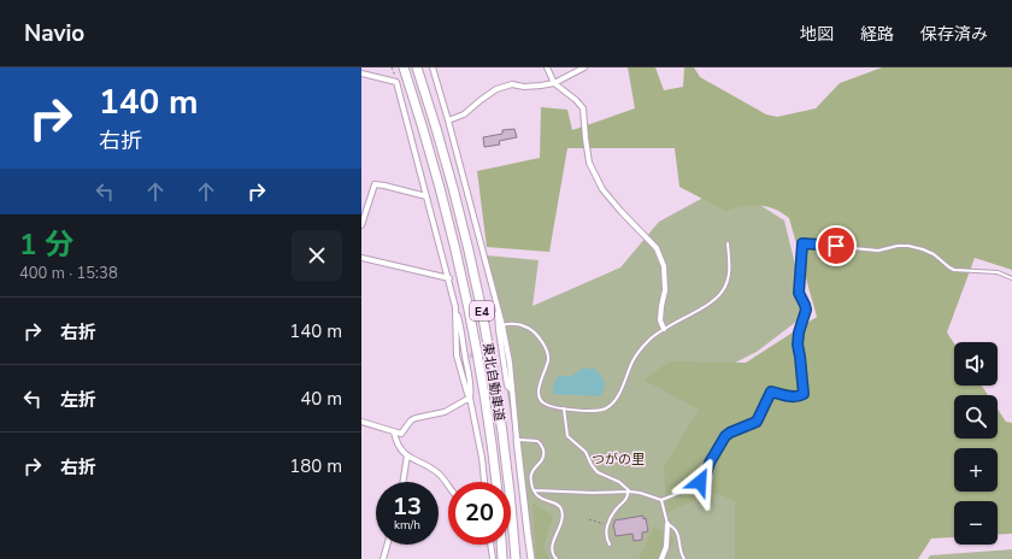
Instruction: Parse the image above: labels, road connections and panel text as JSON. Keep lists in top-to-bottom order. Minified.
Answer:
{"streets":{"highway":["E4","東北自動車道"]},"parks":["つがの里"],"page":{"header":"Navio","nav":["地図","経路","保存済み"],"turn":["140 m","右折"],"heading":["1 分","400 m · 15:38"],"list":[{"name":"右折","value":"140 m"},{"name":"左折","value":"40 m"},{"name":"右折","value":"180 m"}],"map_buttons":["+","−"],"speed":"13 km/h","limit":"20"}}
